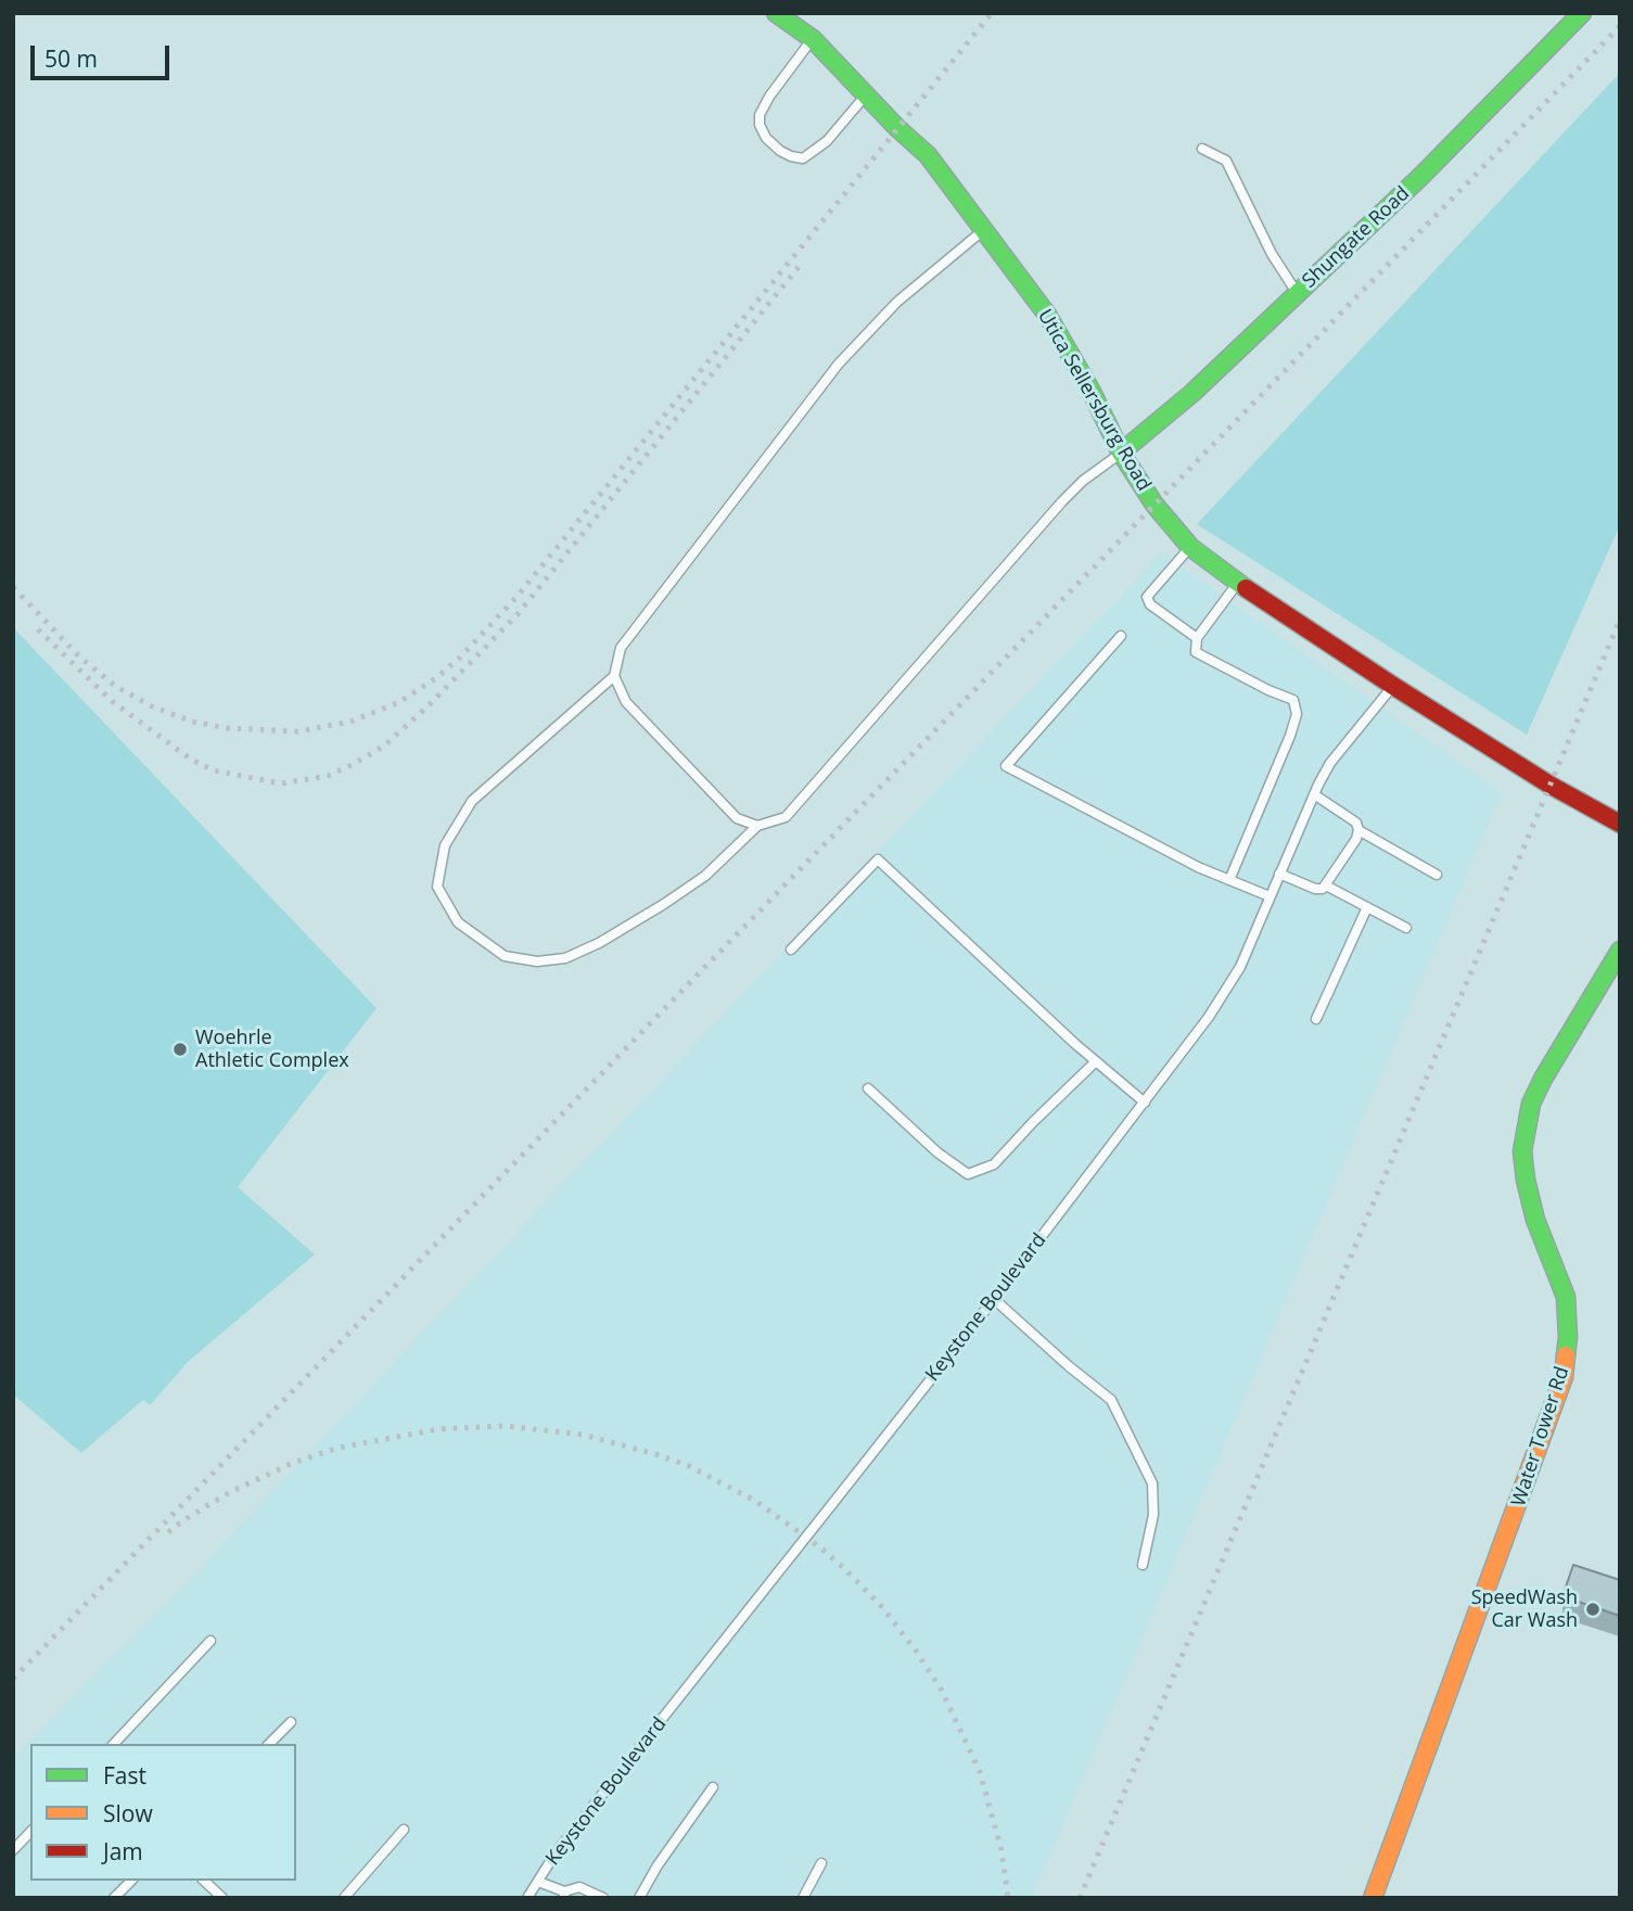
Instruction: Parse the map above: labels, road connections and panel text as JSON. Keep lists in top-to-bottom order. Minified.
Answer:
{"streets":{"street":["Shungate Road","Utica Sellersburg Road","Water Tower Rd"],"lane":["Keystone Boulevard"]},"crossings":[["Shungate Road","Utica Sellersburg Road"],["Utica Sellersburg Road","Keystone Boulevard"]],"places":["Woehrle Athletic Complex","SpeedWash Car Wash"],"legend":["Fast","Slow","Jam"],"scale_bar":"50 m"}
